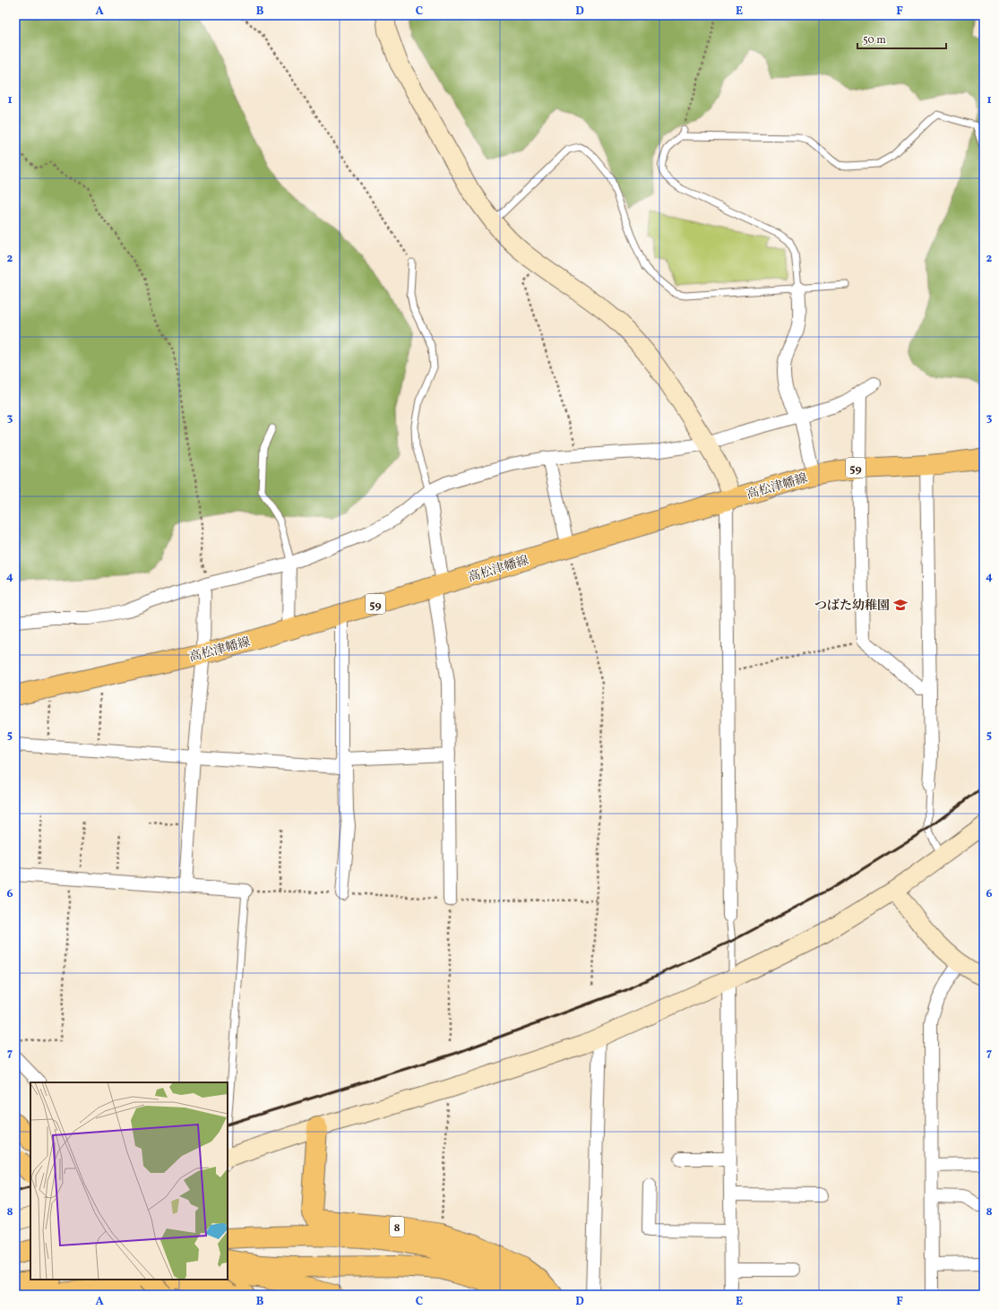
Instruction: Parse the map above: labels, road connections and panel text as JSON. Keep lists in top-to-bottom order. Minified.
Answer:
{"streets":{"main road":["59","高松津幡線","8"]},"places":{"school or university":["つばた幼稚園"]},"scale_bar":"50 m","grid":{"columns":["A","B","C","D","E","F"],"rows":["1","2","3","4","5","6","7","8"]}}
